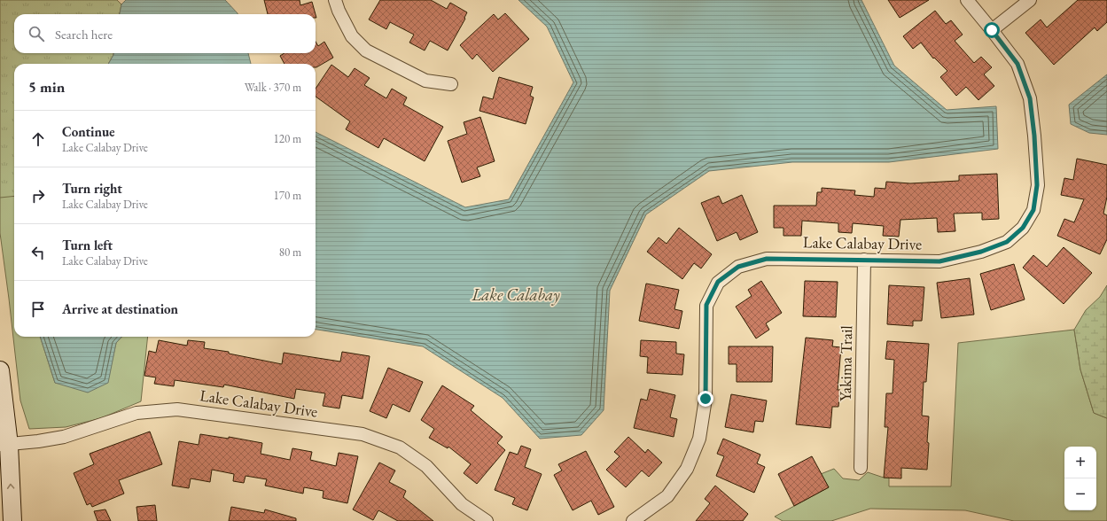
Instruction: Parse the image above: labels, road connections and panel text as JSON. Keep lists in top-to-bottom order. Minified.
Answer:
{"streets":{"street":["Lake Calabay Drive","Yakima Trail"]},"crossings":[["Lake Calabay Drive","Yakima Trail"]],"water":["Lake Calabay"],"page":{"search":"Search here","heading":["5 min","Walk · 370 m"],"list":[["Continue","Lake Calabay Drive","120 m"],["Turn right","Lake Calabay Drive","170 m"],["Turn left","Lake Calabay Drive","80 m"],"Arrive at destination"],"map_buttons":["+","−"]}}
